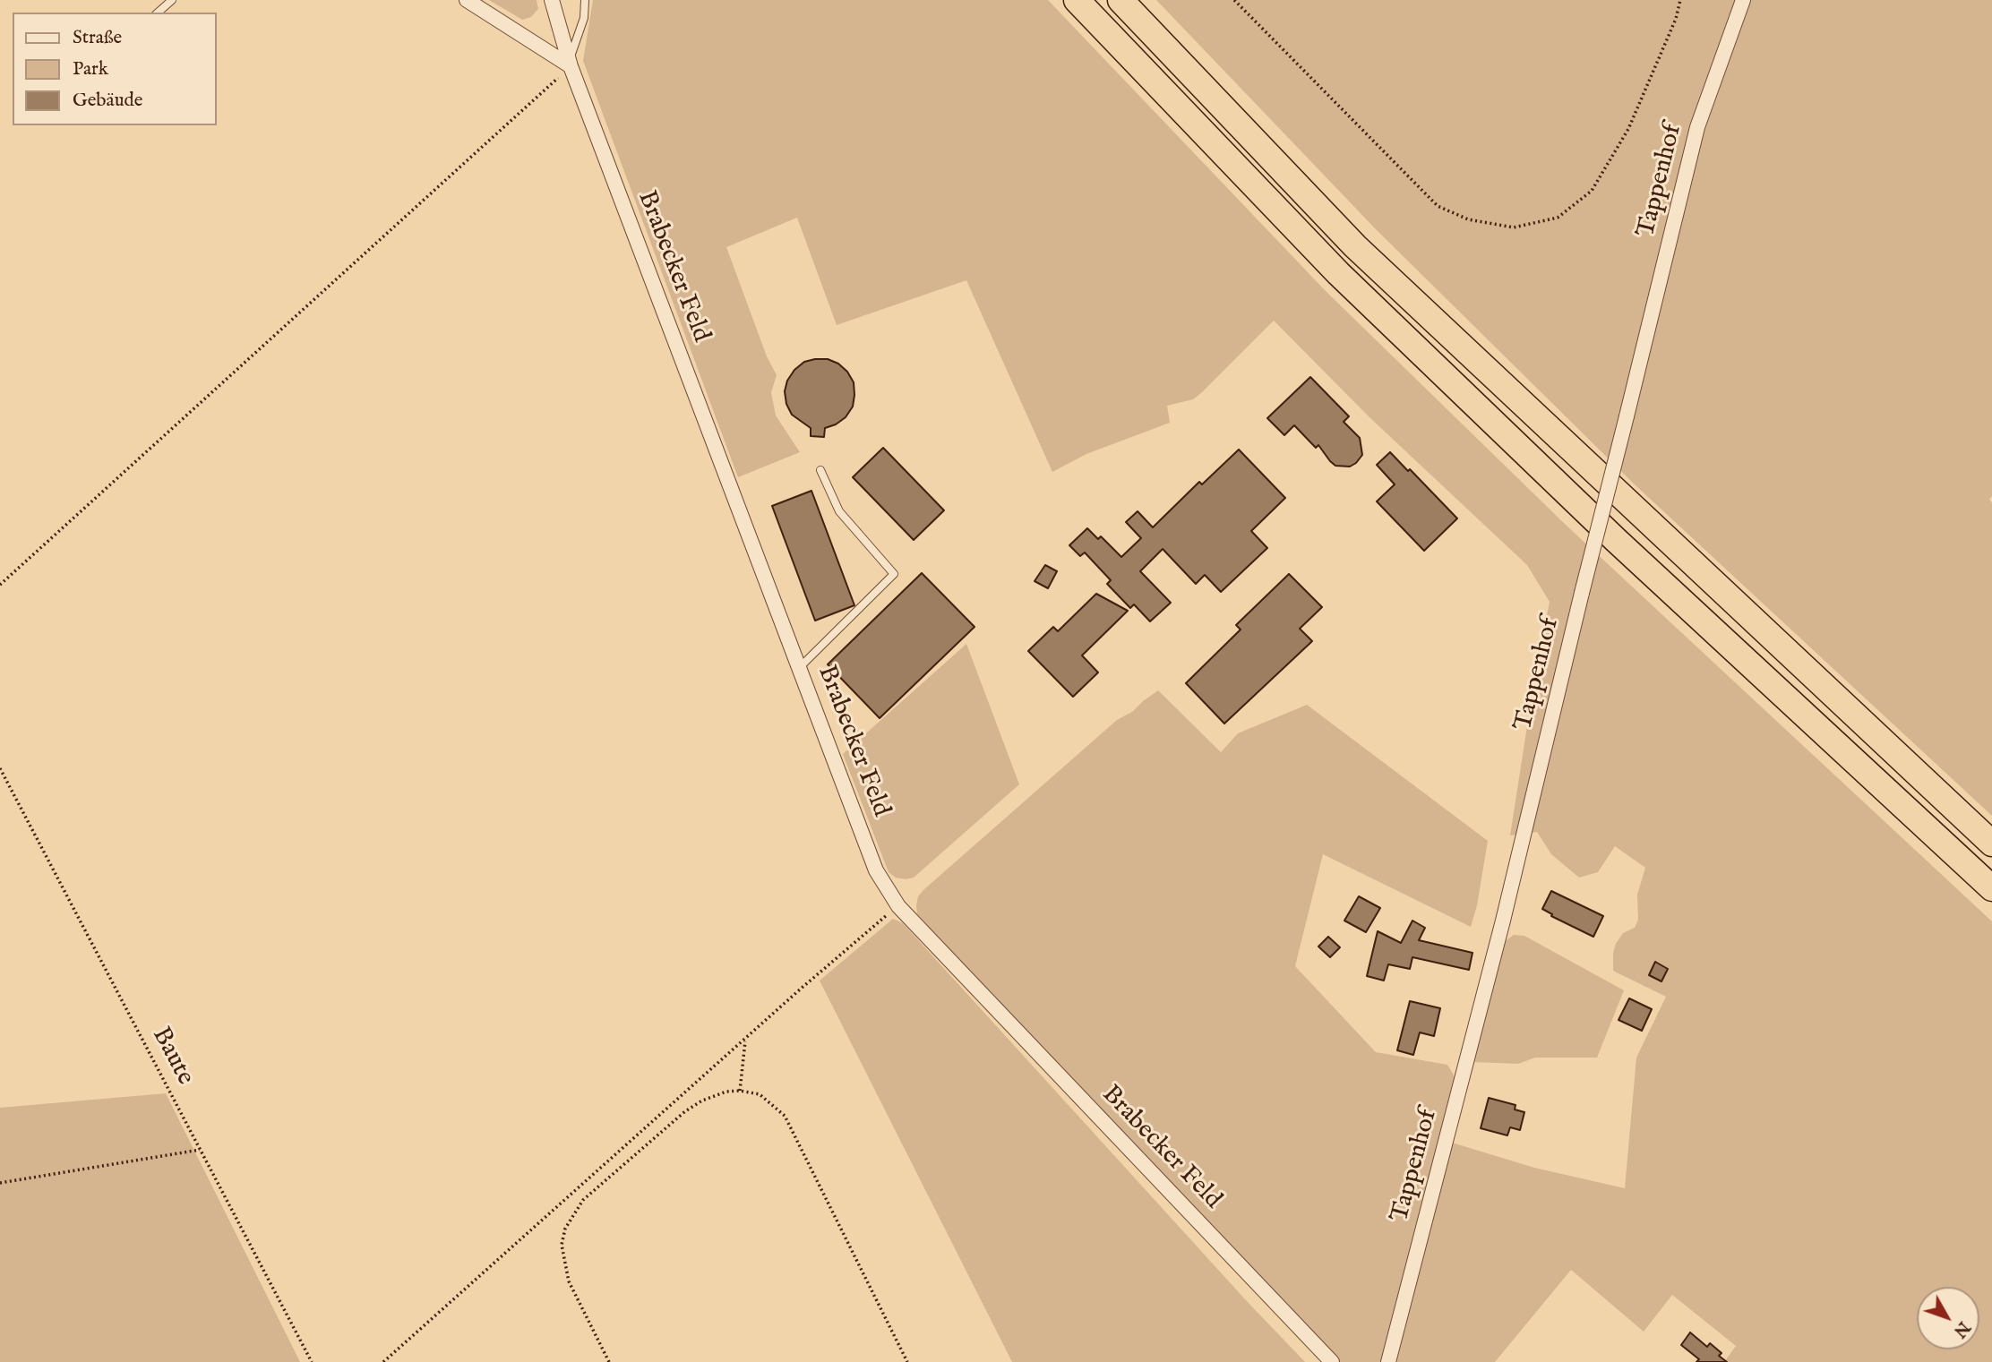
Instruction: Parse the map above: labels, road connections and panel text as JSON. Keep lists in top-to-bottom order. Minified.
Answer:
{"streets":{"street":["Tappenhof","Brabecker Feld"],"path":["Baute"]},"legend":["Straße","Park","Gebäude"],"north":"bottom right"}
